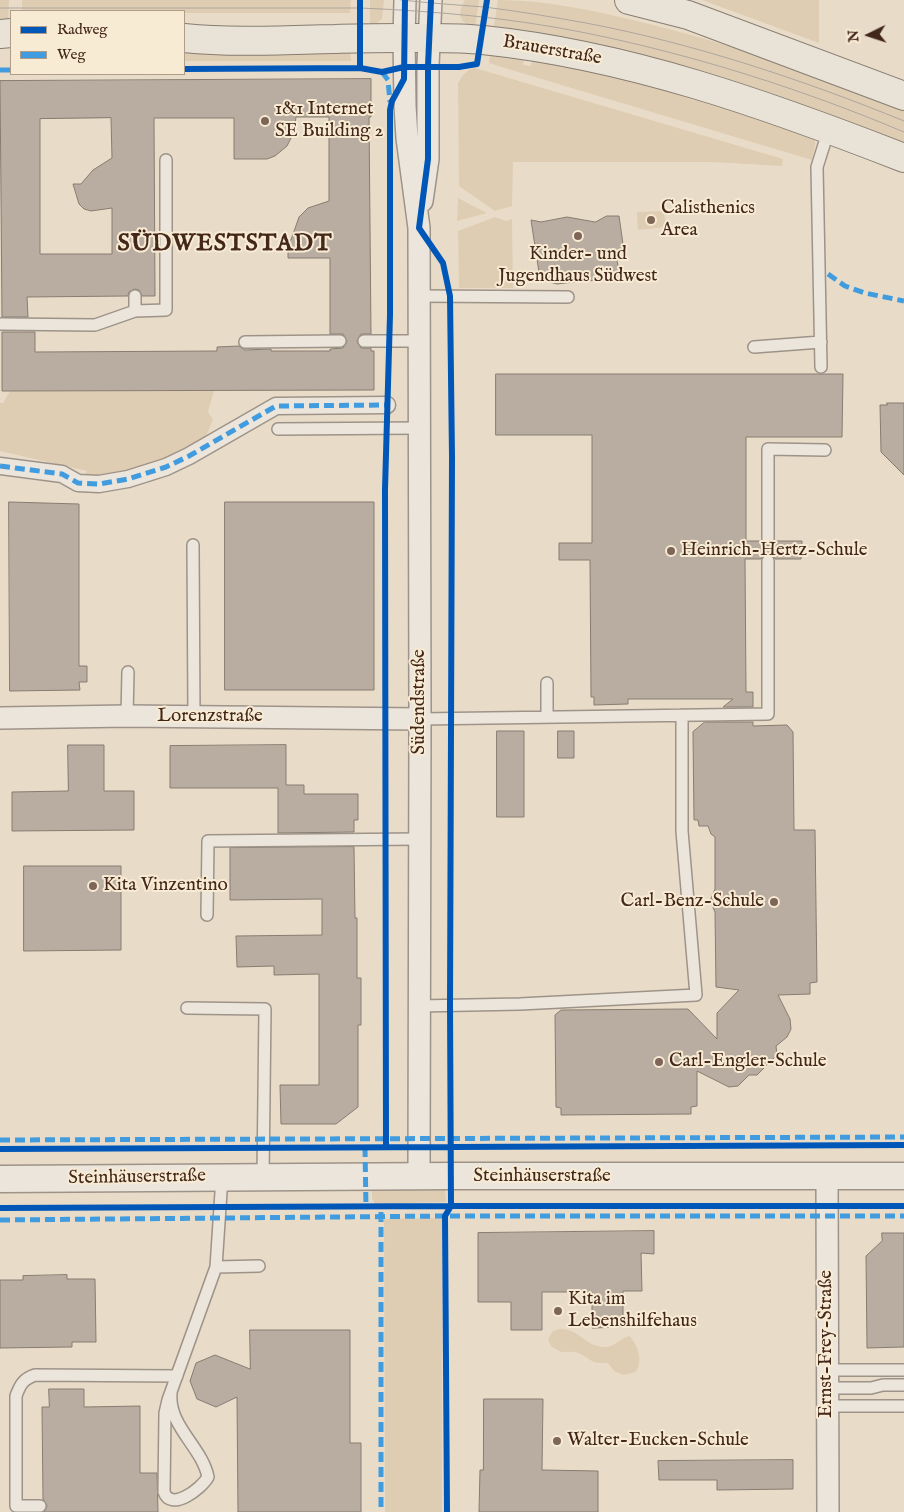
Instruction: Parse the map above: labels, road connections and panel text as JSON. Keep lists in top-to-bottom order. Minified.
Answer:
{"streets":{"main road":["Brauerstraße"],"street":["Südendstraße","Lorenzstraße","Steinhäuserstraße","Ernst-Frey-Straße"]},"crossings":[["Brauerstraße","Südendstraße"],["Südendstraße","Lorenzstraße"],["Südendstraße","Steinhäuserstraße"],["Steinhäuserstraße","Ernst-Frey-Straße"]],"districts":["SÜDWESTSTADT"],"places":["1&1 Internet SE Building 2","Calisthenics Area","Kinder- und Jugendhaus Südwest","Heinrich-Hertz-Schule","Kita Vinzentino","Carl-Benz-Schule","Carl-Engler-Schule","Kita im Lebenshilfehaus","Walter-Eucken-Schule"],"legend":["Radweg","Weg"],"north":"left"}
